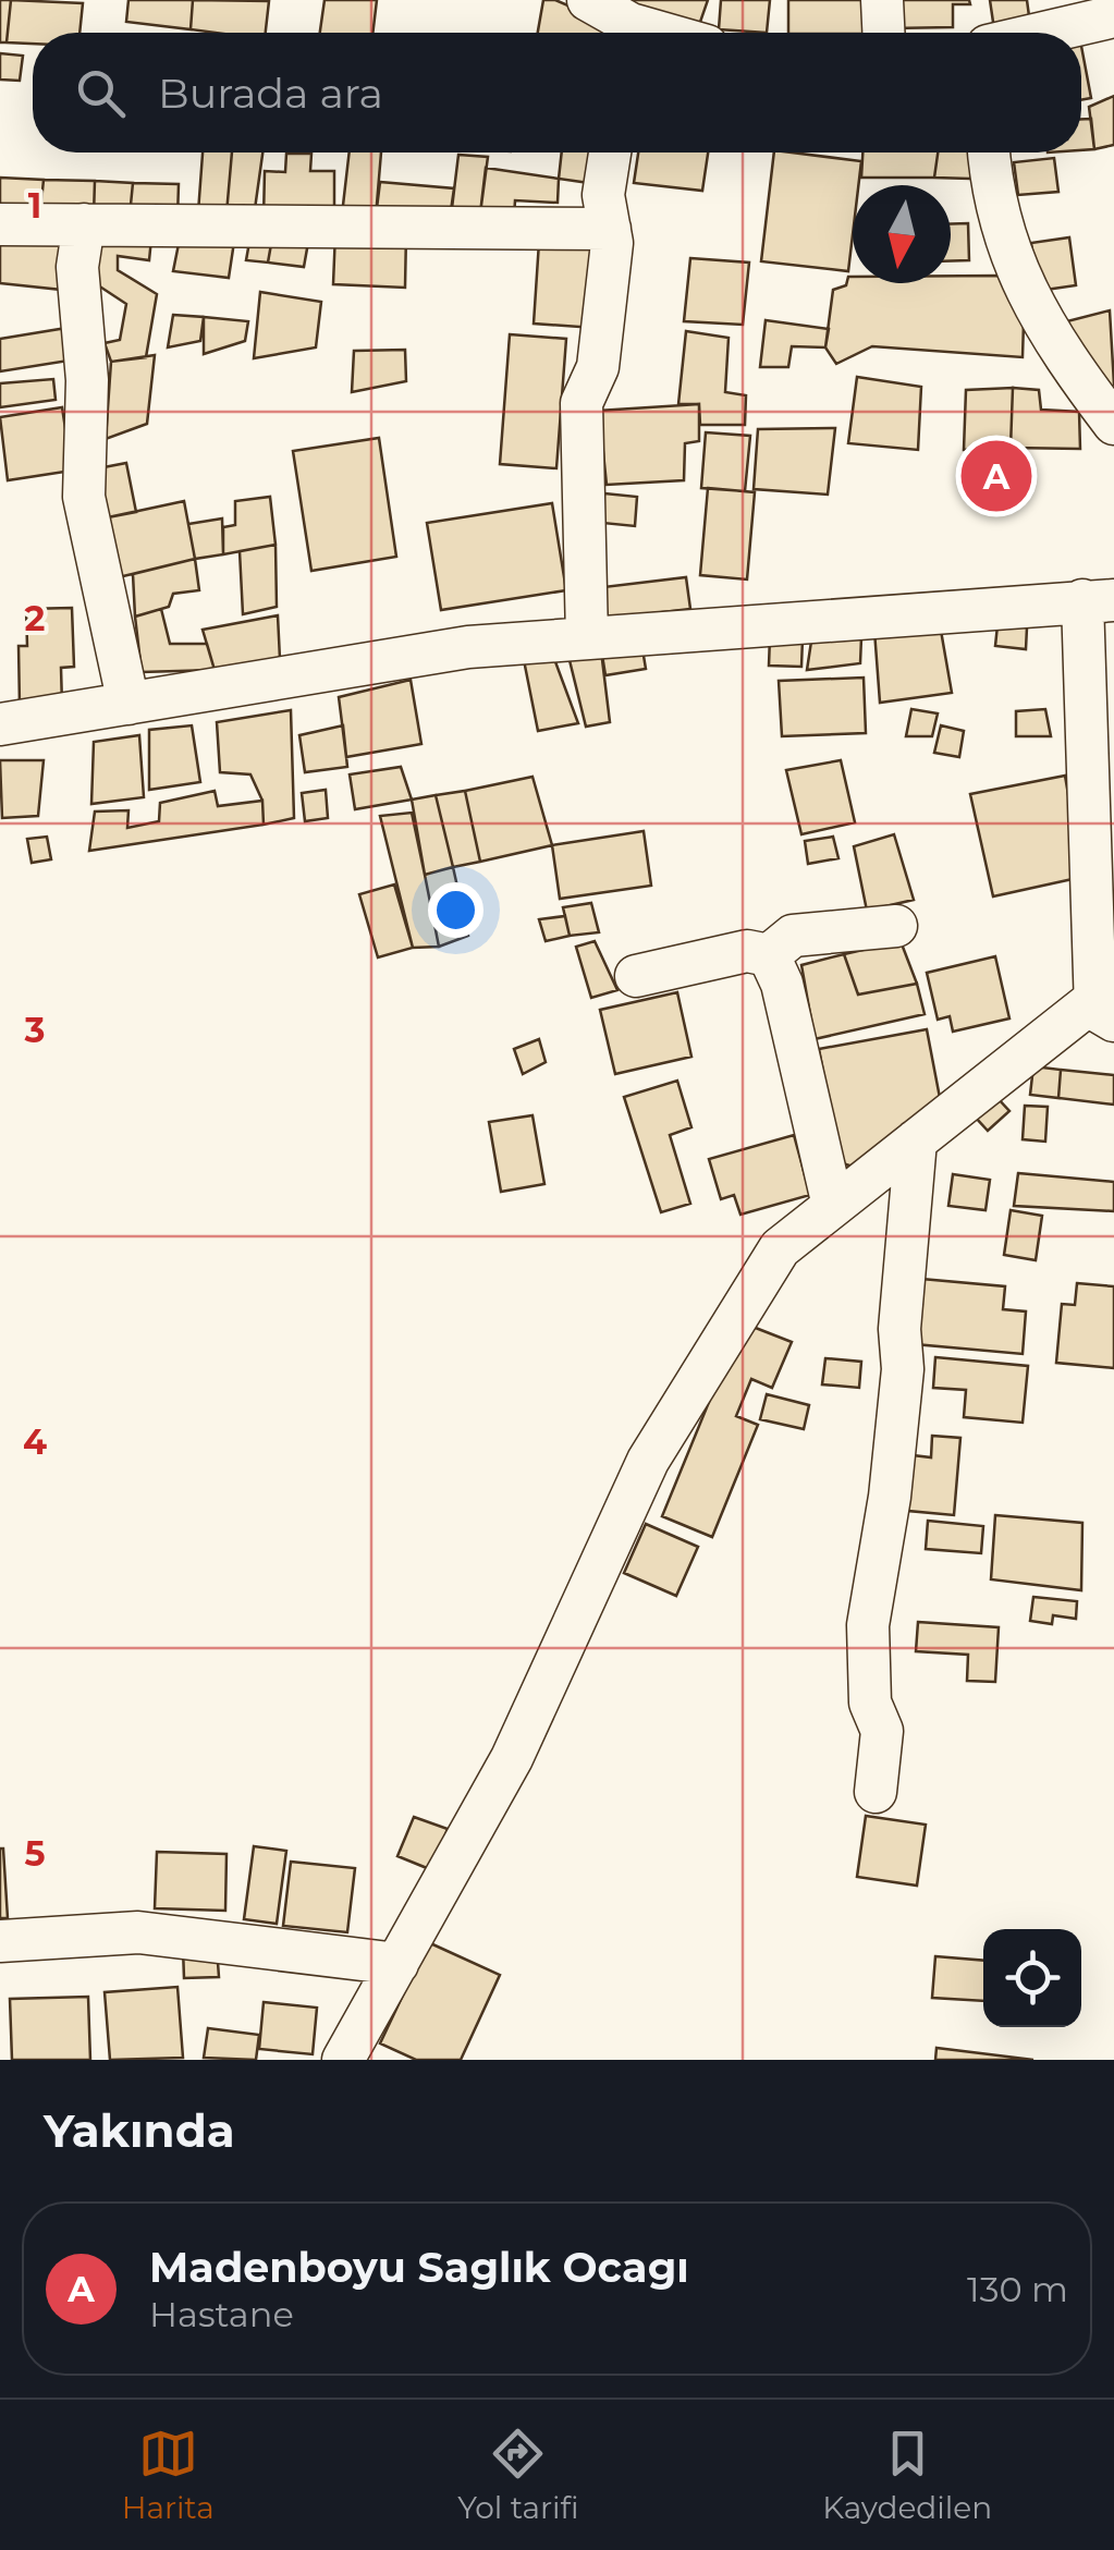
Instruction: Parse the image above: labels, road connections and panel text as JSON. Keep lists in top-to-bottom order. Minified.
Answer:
{"north":"bottom","page":{"search":"Burada ara","pins":"A","heading":"Yakında","list":[{"mark":"A","name":"Madenboyu Saglık Ocagı","note":"Hastane","value":"130 m"}],"nav":["Harita","Yol tarifi","Kaydedilen"]},"grid":{"rows":["1","2","3","4","5"]}}
